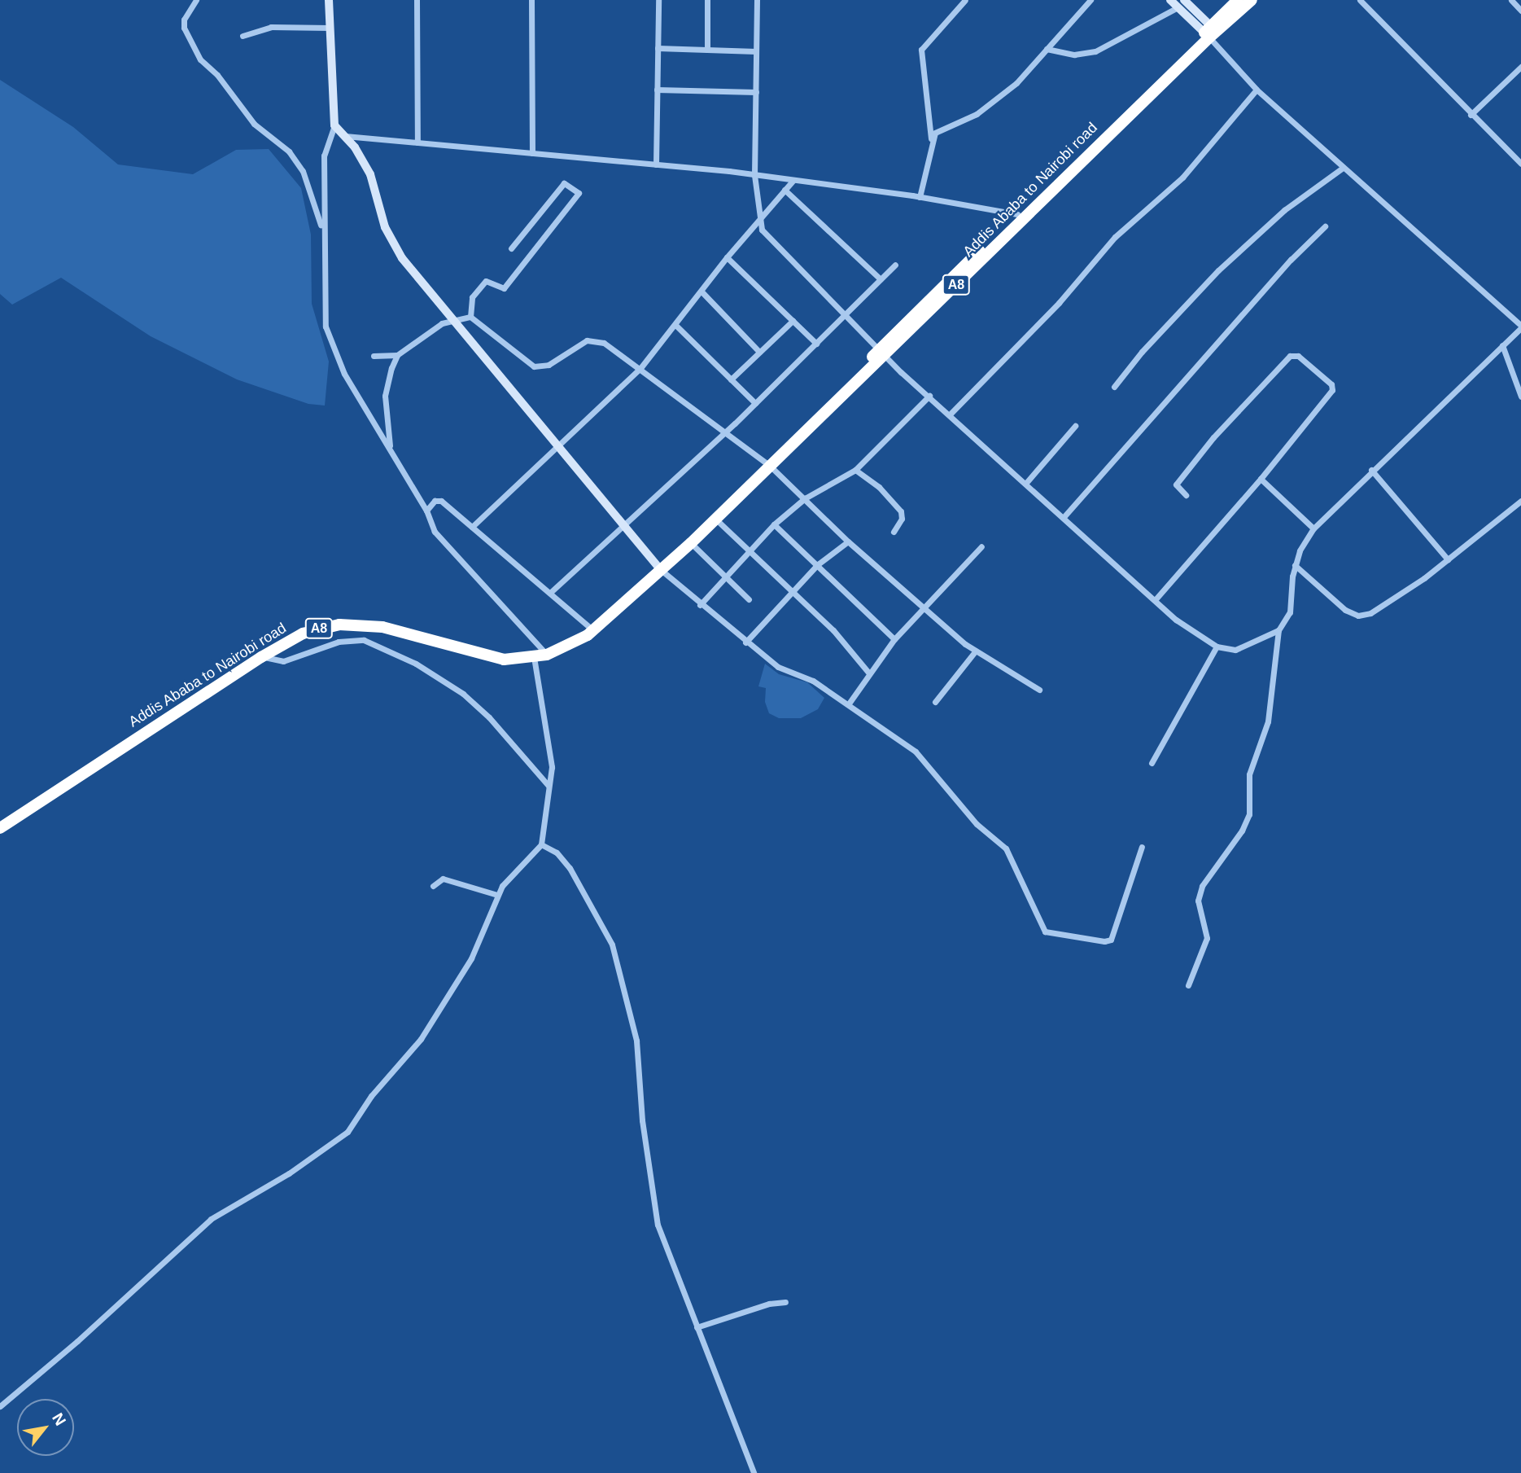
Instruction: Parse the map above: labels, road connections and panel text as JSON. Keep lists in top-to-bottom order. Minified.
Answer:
{"streets":{"highway":["Addis Ababa to Nairobi road","A8"]},"north":"top right"}
